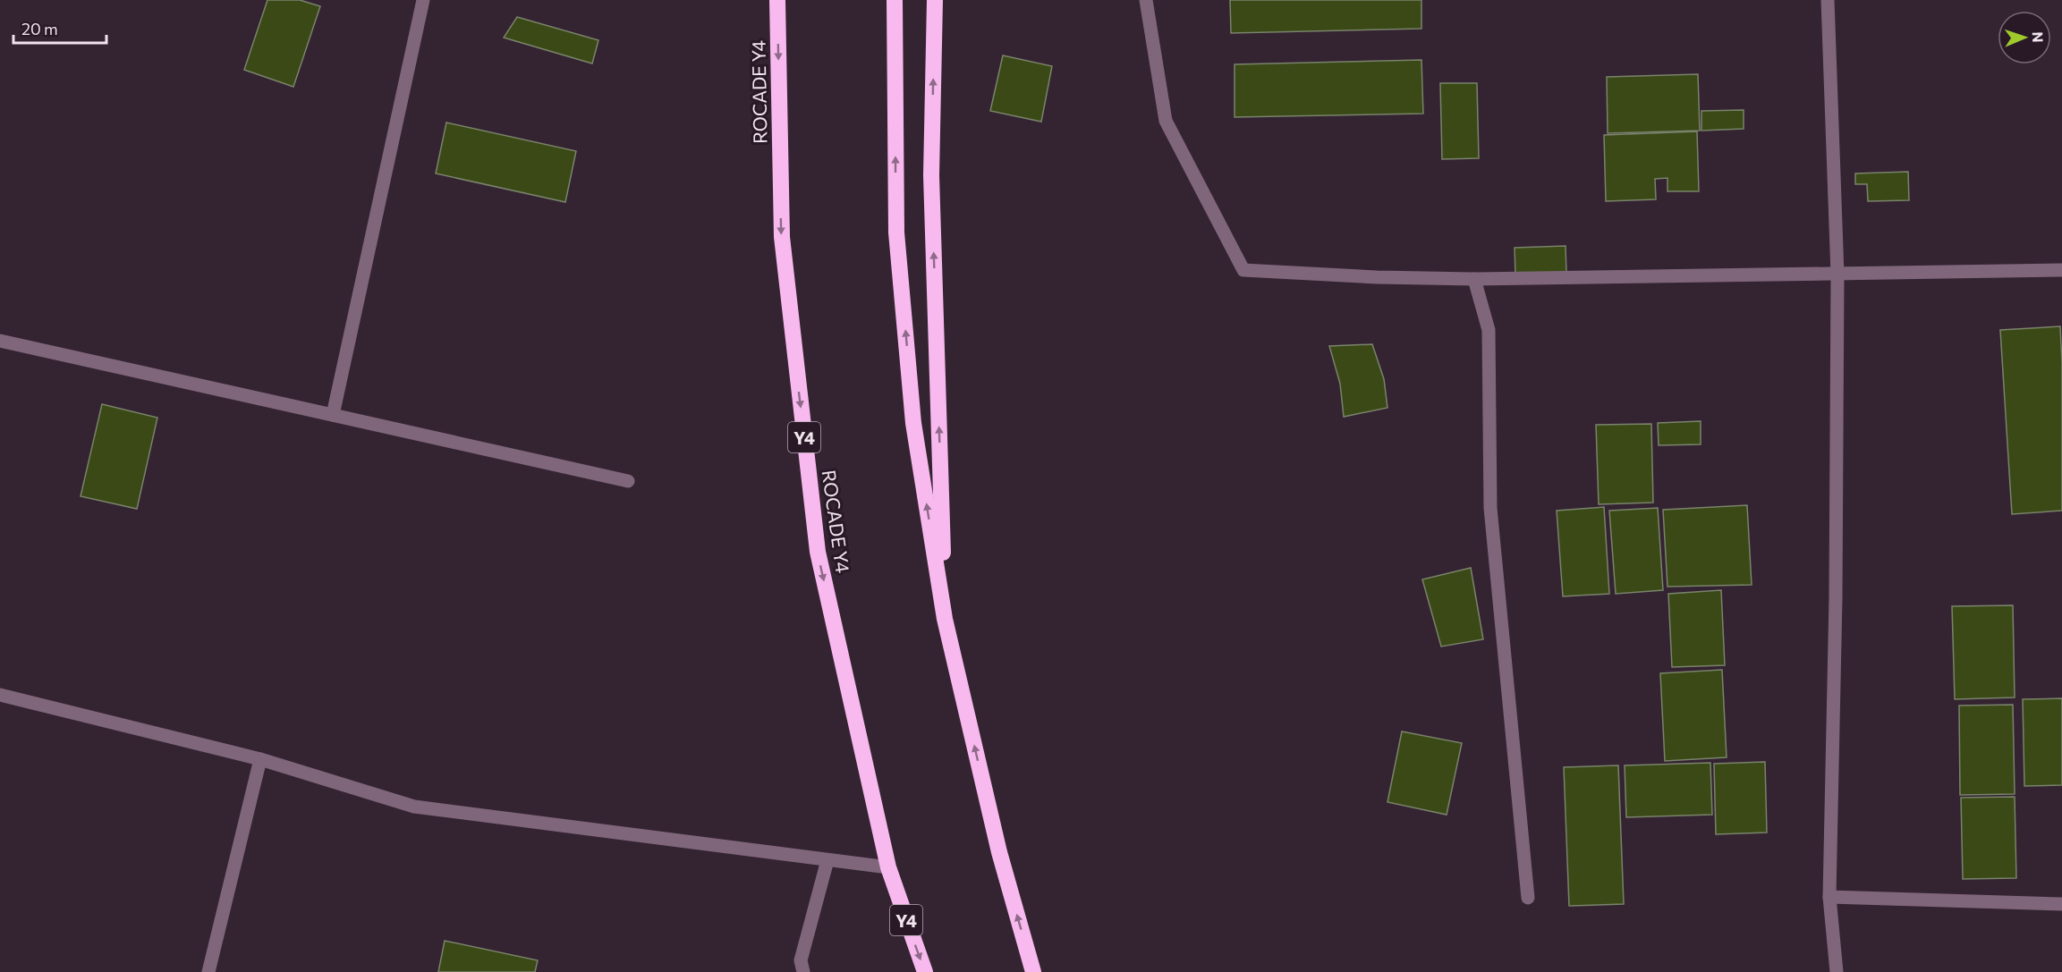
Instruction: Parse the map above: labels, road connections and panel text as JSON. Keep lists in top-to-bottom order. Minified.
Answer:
{"streets":{"highway":["ROCADE Y4","Y4"]},"scale_bar":"20 m","north":"right"}
